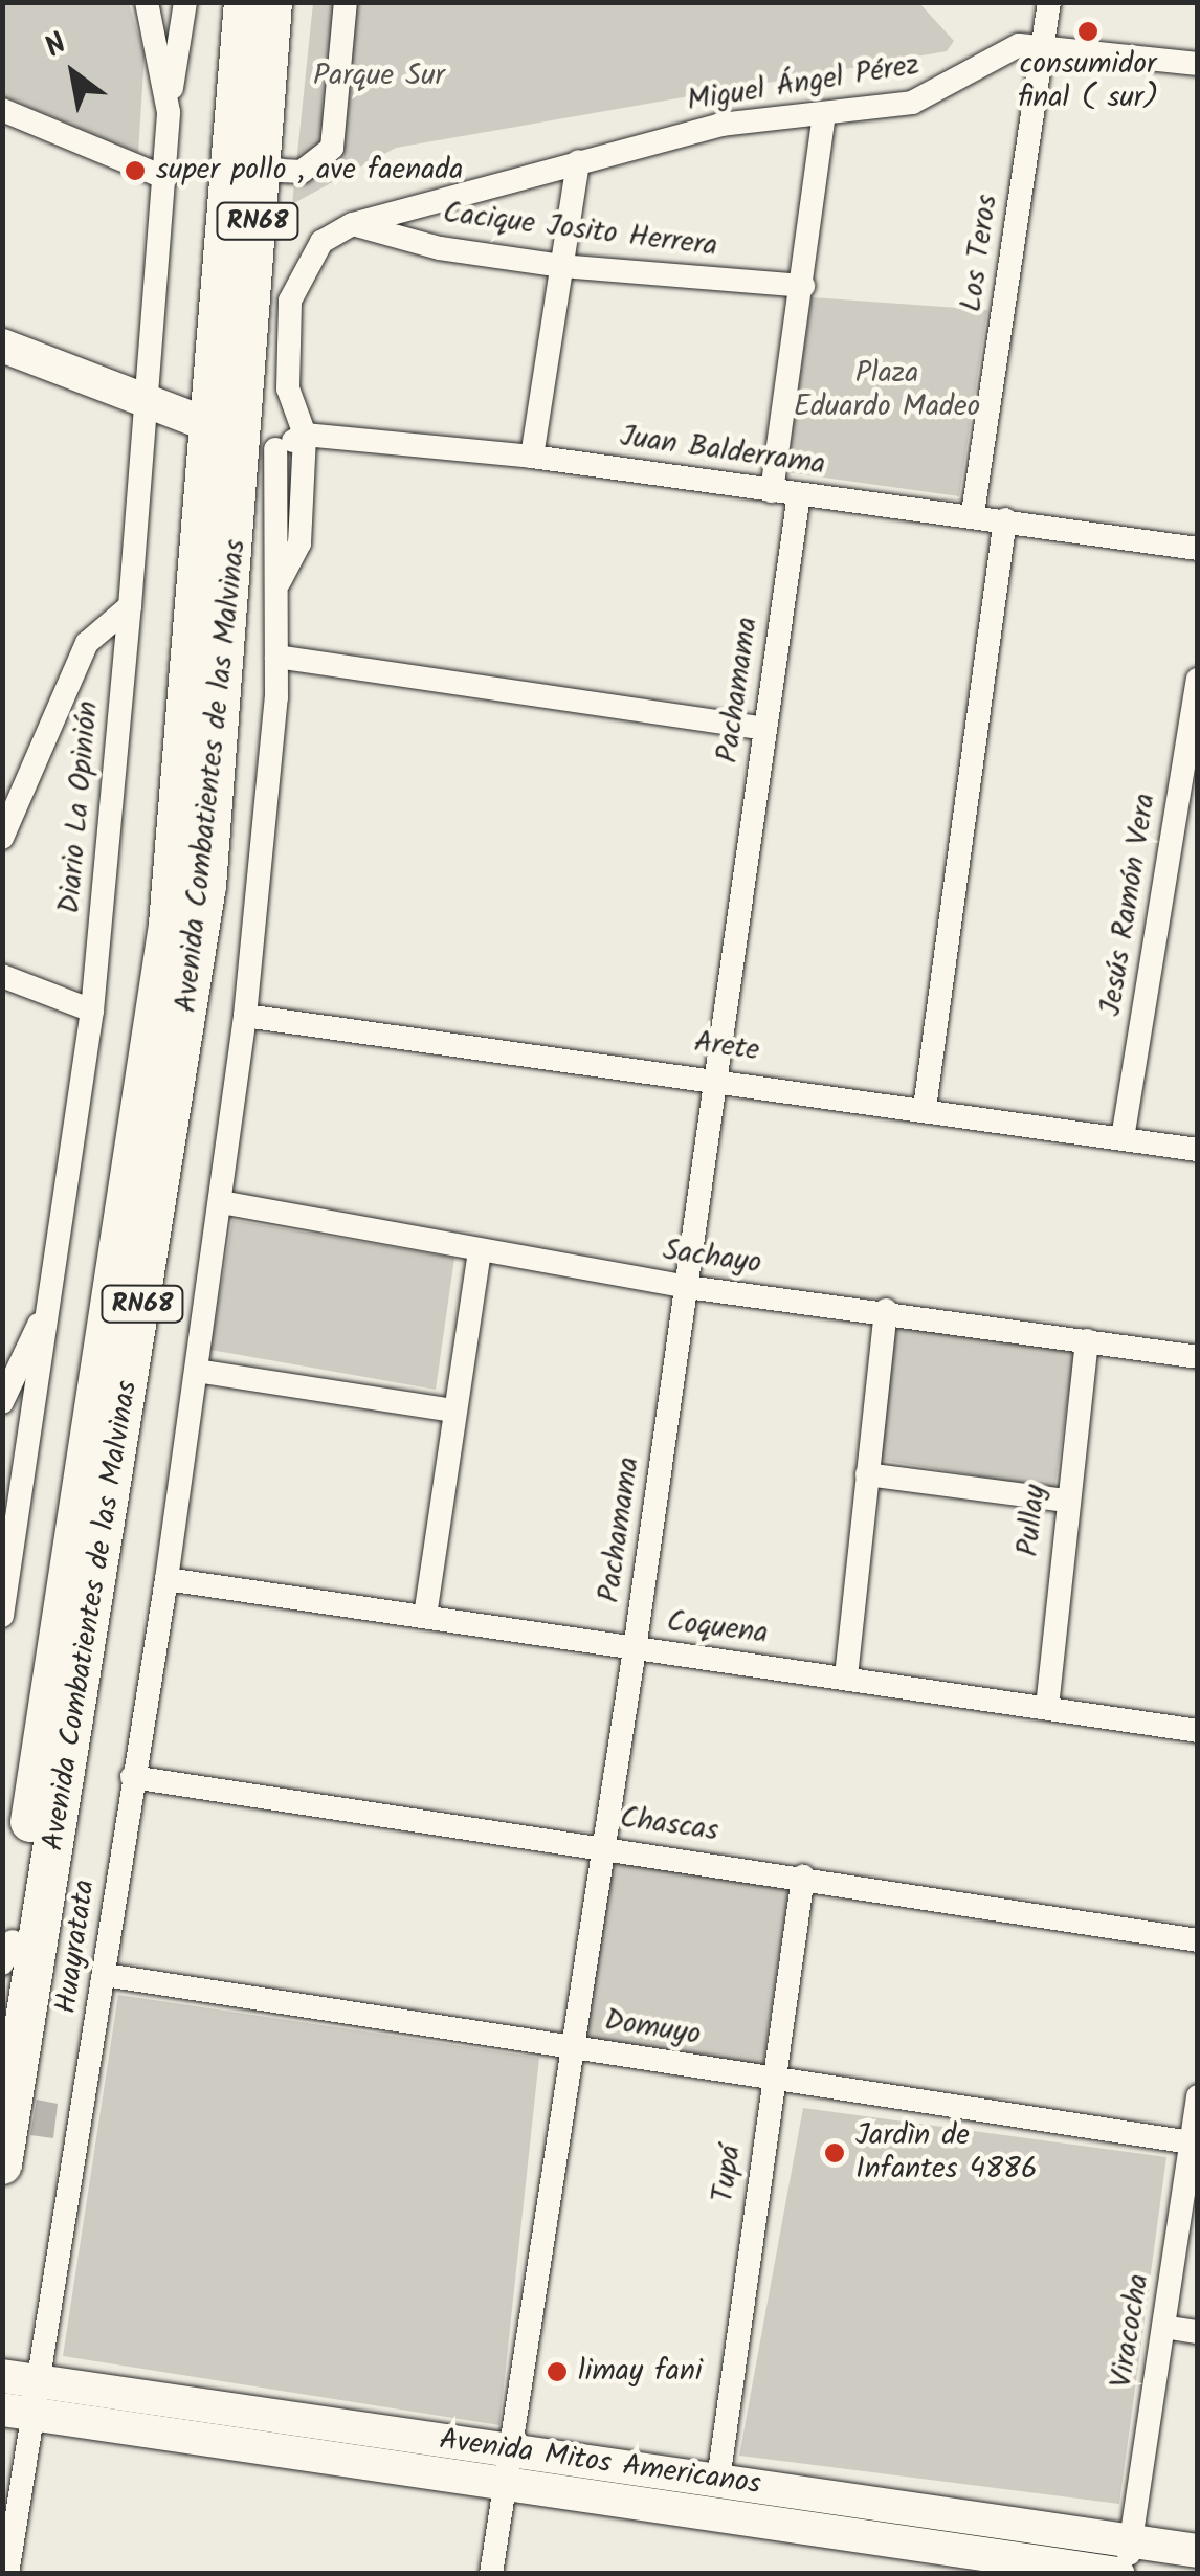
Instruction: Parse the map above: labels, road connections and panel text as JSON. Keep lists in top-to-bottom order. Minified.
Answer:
{"streets":{"main road":["RN68","Avenida Combatientes de las Malvinas"],"street":["Miguel Ángel Pérez","Cacique Josito Herrera","Los Teros","Juan Balderrama","Pachamama","Diario La Opinión","Jesús Ramón Vera","Arete","Sachayo","Pullay","Coquena","Chascas","Huayratata","Domuyo","Tupá","Viracocha","Avenida Mitos Americanos"]},"crossings":[["Miguel Ángel Pérez","Cacique Josito Herrera"],["Miguel Ángel Pérez","Los Teros"],["Los Teros","Juan Balderrama"],["Juan Balderrama","Pachamama"],["Pachamama","Arete"],["Pachamama","Sachayo"],["Pachamama","Coquena"],["Pachamama","Chascas"],["Pachamama","Domuyo"],["Pachamama","Avenida Mitos Americanos"],["Avenida Combatientes de las Malvinas","Huayratata"],["Jesús Ramón Vera","Arete"],["Arete","Huayratata"],["Sachayo","Pullay"],["Sachayo","Huayratata"],["Pullay","Coquena"],["Coquena","Huayratata"],["Chascas","Huayratata"],["Chascas","Tupá"],["Huayratata","Domuyo"],["Huayratata","Avenida Mitos Americanos"],["Domuyo","Tupá"],["Domuyo","Viracocha"],["Tupá","Avenida Mitos Americanos"],["Viracocha","Avenida Mitos Americanos"]],"parks":["Parque Sur","Plaza Eduardo Madeo"],"places":["consumidor final ( sur)","super pollo , ave faenada","Jardìn de Infantes 4886","limay fani"],"north":"top left"}
